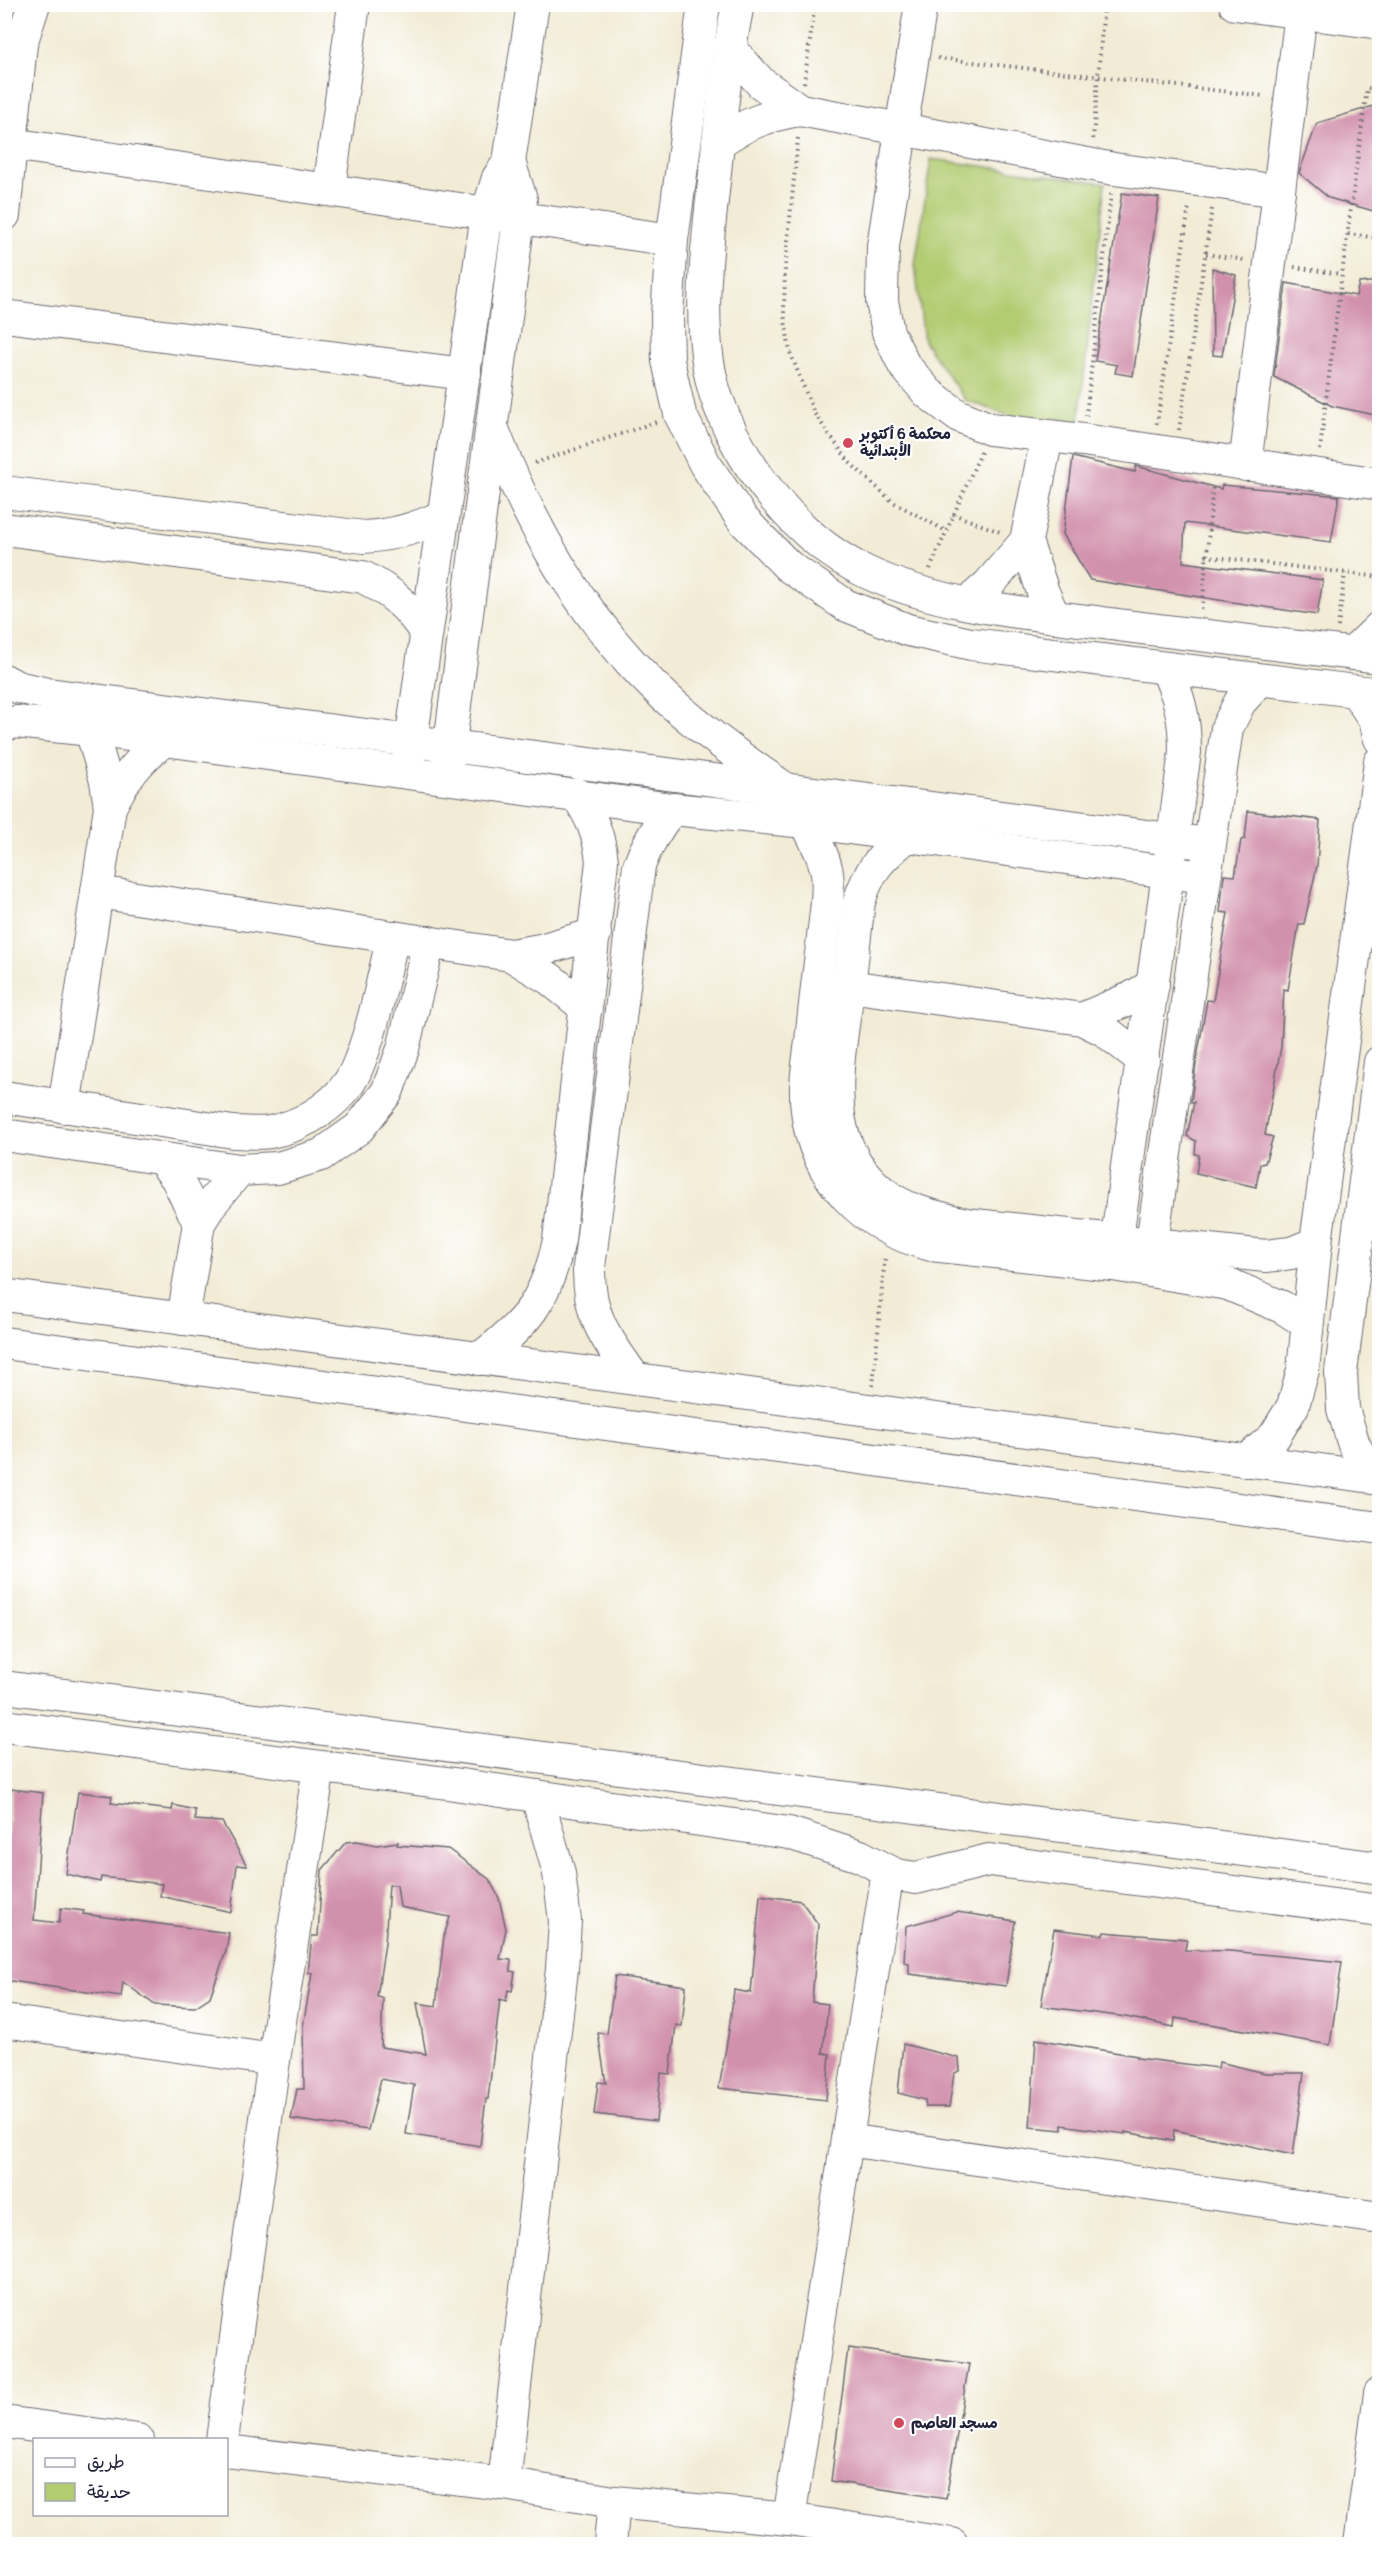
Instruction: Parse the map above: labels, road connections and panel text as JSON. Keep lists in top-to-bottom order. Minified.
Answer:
{"places":["محكمة 6 أكتوبر الأبتدائية","مسجد العاصم"],"legend":["طريق","حديقة"]}
